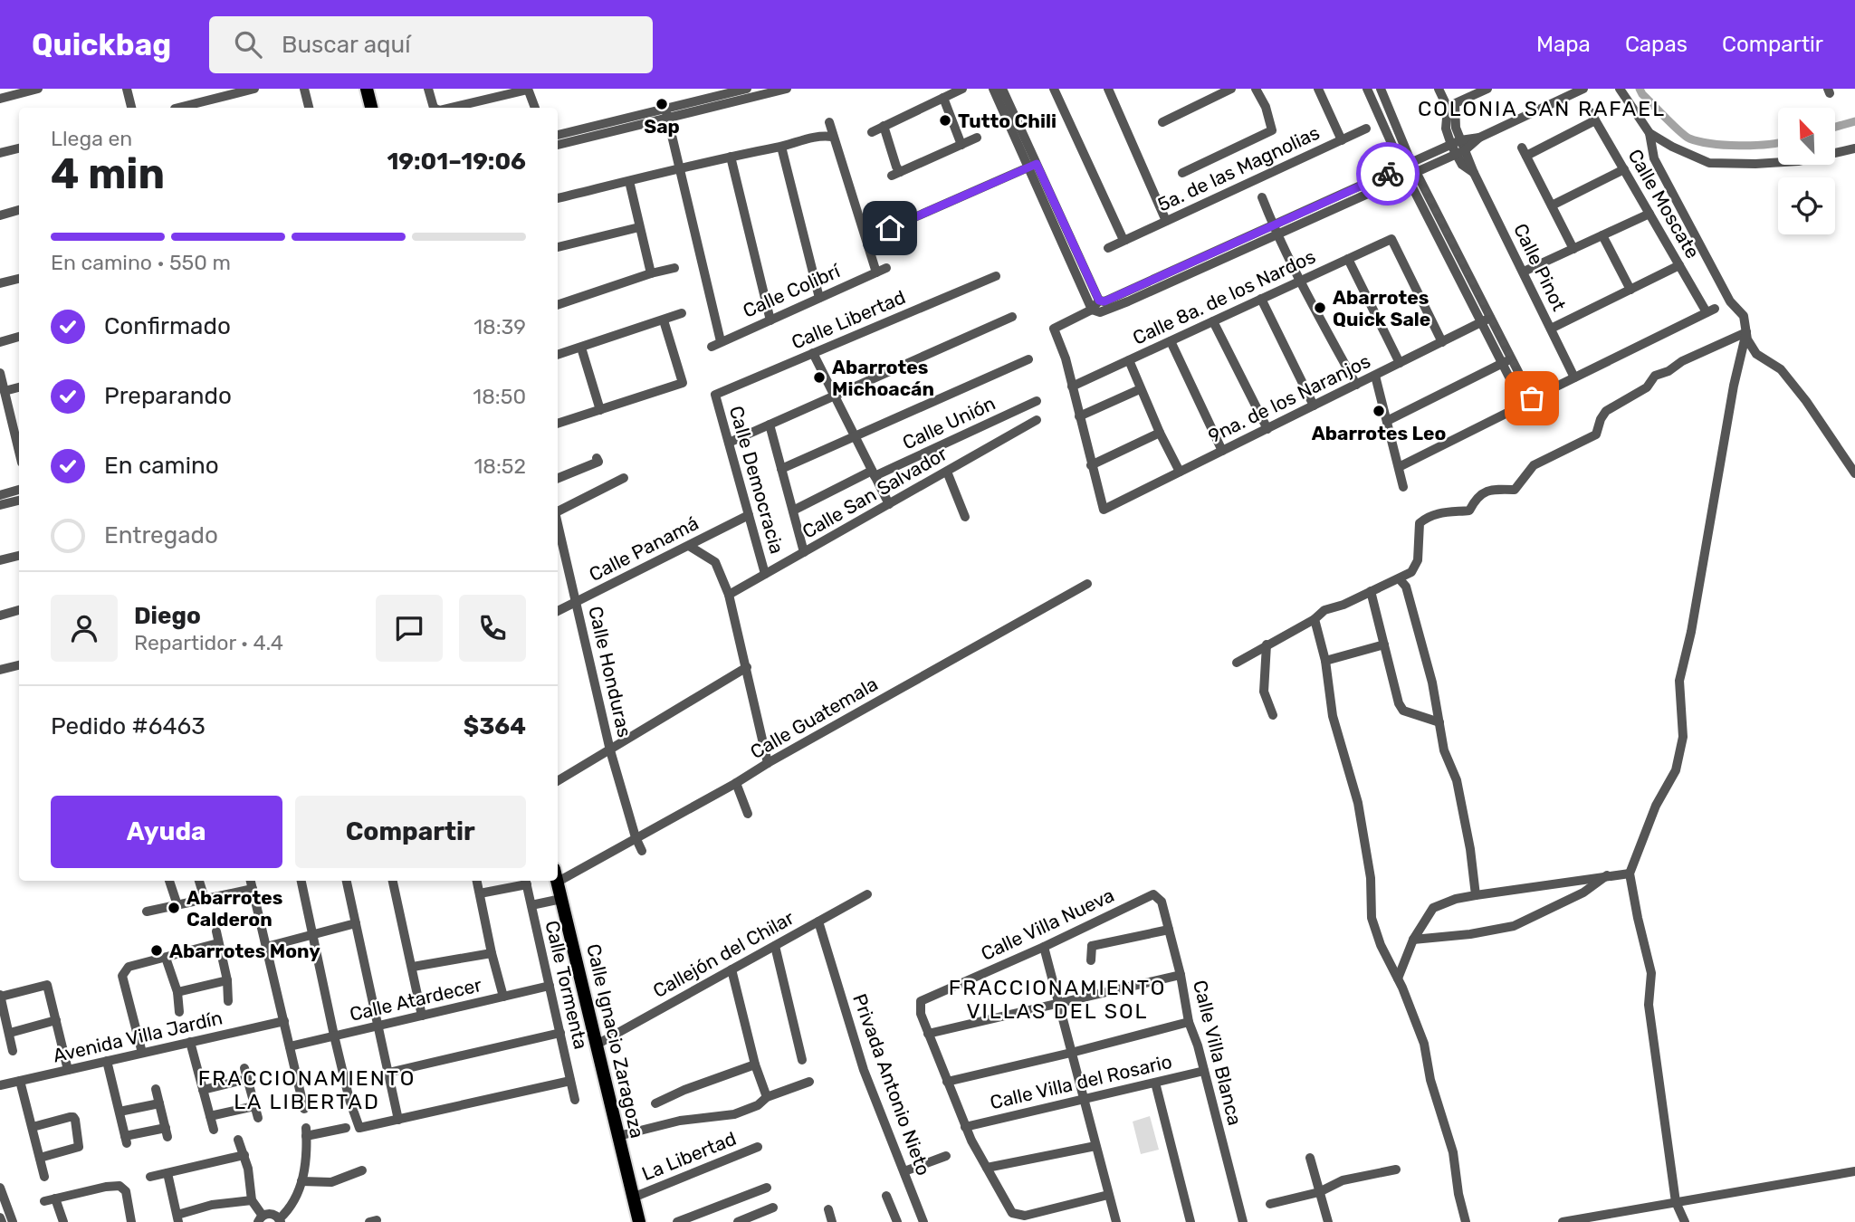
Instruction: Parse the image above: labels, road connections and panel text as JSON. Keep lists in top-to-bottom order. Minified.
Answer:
{"streets":{"main road":["Calle Ignacio Zaragoza"],"street":["5a. de las Magnolias","Calle Moscate","Calle Pinot","Calle Colibrí","Calle 8a. de los Nardos","Calle Libertad","9na. de los Naranjos","Calle Unión","Calle Democracia","Calle San Salvador","Calle Panamá","Calle Honduras","Calle Guatemala","Calle Villa Nueva","Callejón del Chilar","Calle Tormenta","Calle Atardecer","Avenida Villa Jardín","Calle Villa Blanca","Calle Villa del Rosario","Privada Antonio Nieto","La Libertad"]},"crossings":[["Calle Moscate","Calle Pinot"],["Calle 8a. de los Nardos","9na. de los Naranjos"],["Calle Libertad","Calle Democracia"],["Calle Democracia","Calle San Salvador"],["Calle Democracia","Calle Panamá"],["Calle Panamá","Calle Honduras"],["Calle Honduras","Calle Guatemala"],["Calle Guatemala","Calle Tormenta"],["Calle Guatemala","Calle Ignacio Zaragoza"],["Calle Villa Nueva","Calle Villa Blanca"],["Callejón del Chilar","Calle Ignacio Zaragoza"],["Callejón del Chilar","Privada Antonio Nieto"],["Calle Tormenta","Calle Atardecer"],["Calle Ignacio Zaragoza","La Libertad"],["Calle Villa Blanca","Calle Villa del Rosario"]],"districts":["COLONIA SAN RAFAEL","FRACCIONAMIENTO VILLAS DEL SOL","FRACCIONAMIENTO LA LIBERTAD"],"places":["Sap","Tutto Chili","Abarrotes Quick Sale","Abarrotes Michoacán","Abarrotes Leo","Abarrotes Calderon","Abarrotes Mony"],"north":"top left","page":{"header":"Quickbag","search":"Buscar aquí","nav":["Mapa","Capas","Compartir"],"heading":["4 min","Llega en","19:01–19:06"],"panel":["Diego","Repartidor · 4.4","Pedido #6463","$364"],"bar":"En camino · 550 m","list":[["Confirmado","18:39"],["Preparando","18:50"],["En camino","18:52"],"Entregado"],"buttons":["Ayuda","Compartir"]}}
